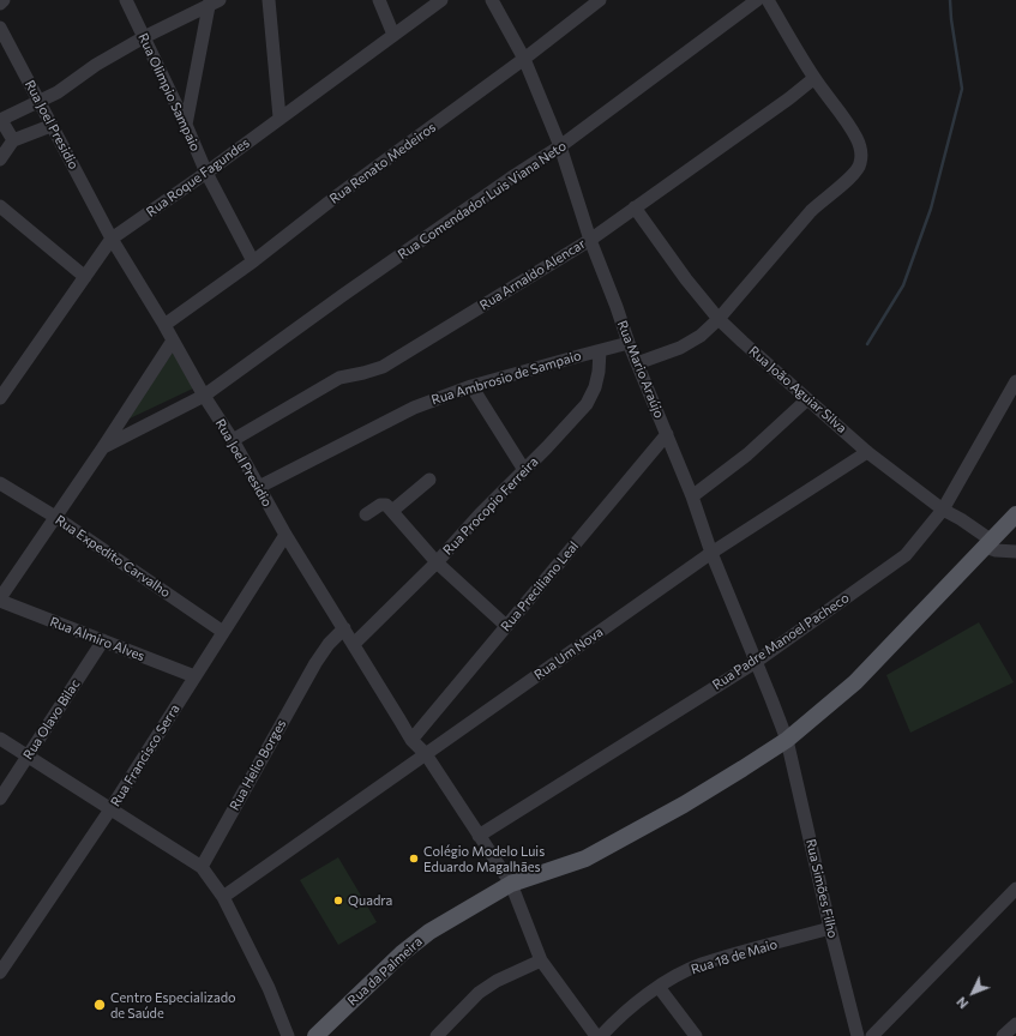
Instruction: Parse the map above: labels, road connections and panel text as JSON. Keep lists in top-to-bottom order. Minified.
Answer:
{"streets":{"main road":["Rua da Palmeira"],"street":["Rua Olimpio Sampaio","Rua Joel Presidio","Rua Renato Medeiros","Rua Roque Fagundes","Rua Comendador Luis Viana Neto","Rua Arnaldo Alencar","Rua Mario Araújo","Rua Ambrosio de Sampaio","Rua João Aguiar Silva","Rua Procopio Ferreira","Rua Expedito Carvalho","Rua Preciliano Leal","Rua Almiro Alves","Rua Padre Manoel Pacheco","Rua Um Nova","Rua Olavo Bilac","Rua Francisco Serra","Rua Helio Borges","Rua Simões Filho","Rua 18 de Maio"]},"crossings":[["Rua Olimpio Sampaio","Rua Renato Medeiros"],["Rua Olimpio Sampaio","Rua Roque Fagundes"],["Rua Joel Presidio","Rua Renato Medeiros"],["Rua Joel Presidio","Rua Roque Fagundes"],["Rua Joel Presidio","Rua Comendador Luis Viana Neto"],["Rua Joel Presidio","Rua Arnaldo Alencar"],["Rua Joel Presidio","Rua Ambrosio de Sampaio"],["Rua Joel Presidio","Rua Procopio Ferreira"],["Rua Joel Presidio","Rua Preciliano Leal"],["Rua Joel Presidio","Rua Padre Manoel Pacheco"],["Rua Joel Presidio","Rua Um Nova"],["Rua Joel Presidio","Rua Francisco Serra"],["Rua Joel Presidio","Rua Helio Borges"],["Rua Joel Presidio","Rua da Palmeira"],["Rua Renato Medeiros","Rua Mario Araújo"],["Rua Comendador Luis Viana Neto","Rua Mario Araújo"],["Rua Arnaldo Alencar","Rua Mario Araújo"],["Rua Arnaldo Alencar","Rua João Aguiar Silva"],["Rua Mario Araújo","Rua Ambrosio de Sampaio"],["Rua Mario Araújo","Rua Preciliano Leal"],["Rua Mario Araújo","Rua Padre Manoel Pacheco"],["Rua Mario Araújo","Rua Um Nova"],["Rua Mario Araújo","Rua Simões Filho"],["Rua Mario Araújo","Rua da Palmeira"],["Rua Ambrosio de Sampaio","Rua Procopio Ferreira"],["Rua João Aguiar Silva","Rua Padre Manoel Pacheco"],["Rua João Aguiar Silva","Rua Um Nova"],["Rua João Aguiar Silva","Rua da Palmeira"],["Rua Expedito Carvalho","Rua Francisco Serra"],["Rua Almiro Alves","Rua Olavo Bilac"],["Rua Almiro Alves","Rua Francisco Serra"],["Rua Simões Filho","Rua 18 de Maio"],["Rua Simões Filho","Rua da Palmeira"]],"places":["Colégio Modelo Luis Eduardo Magalhães","Quadra","Centro Especializado de Saúde"],"north":"bottom left"}
